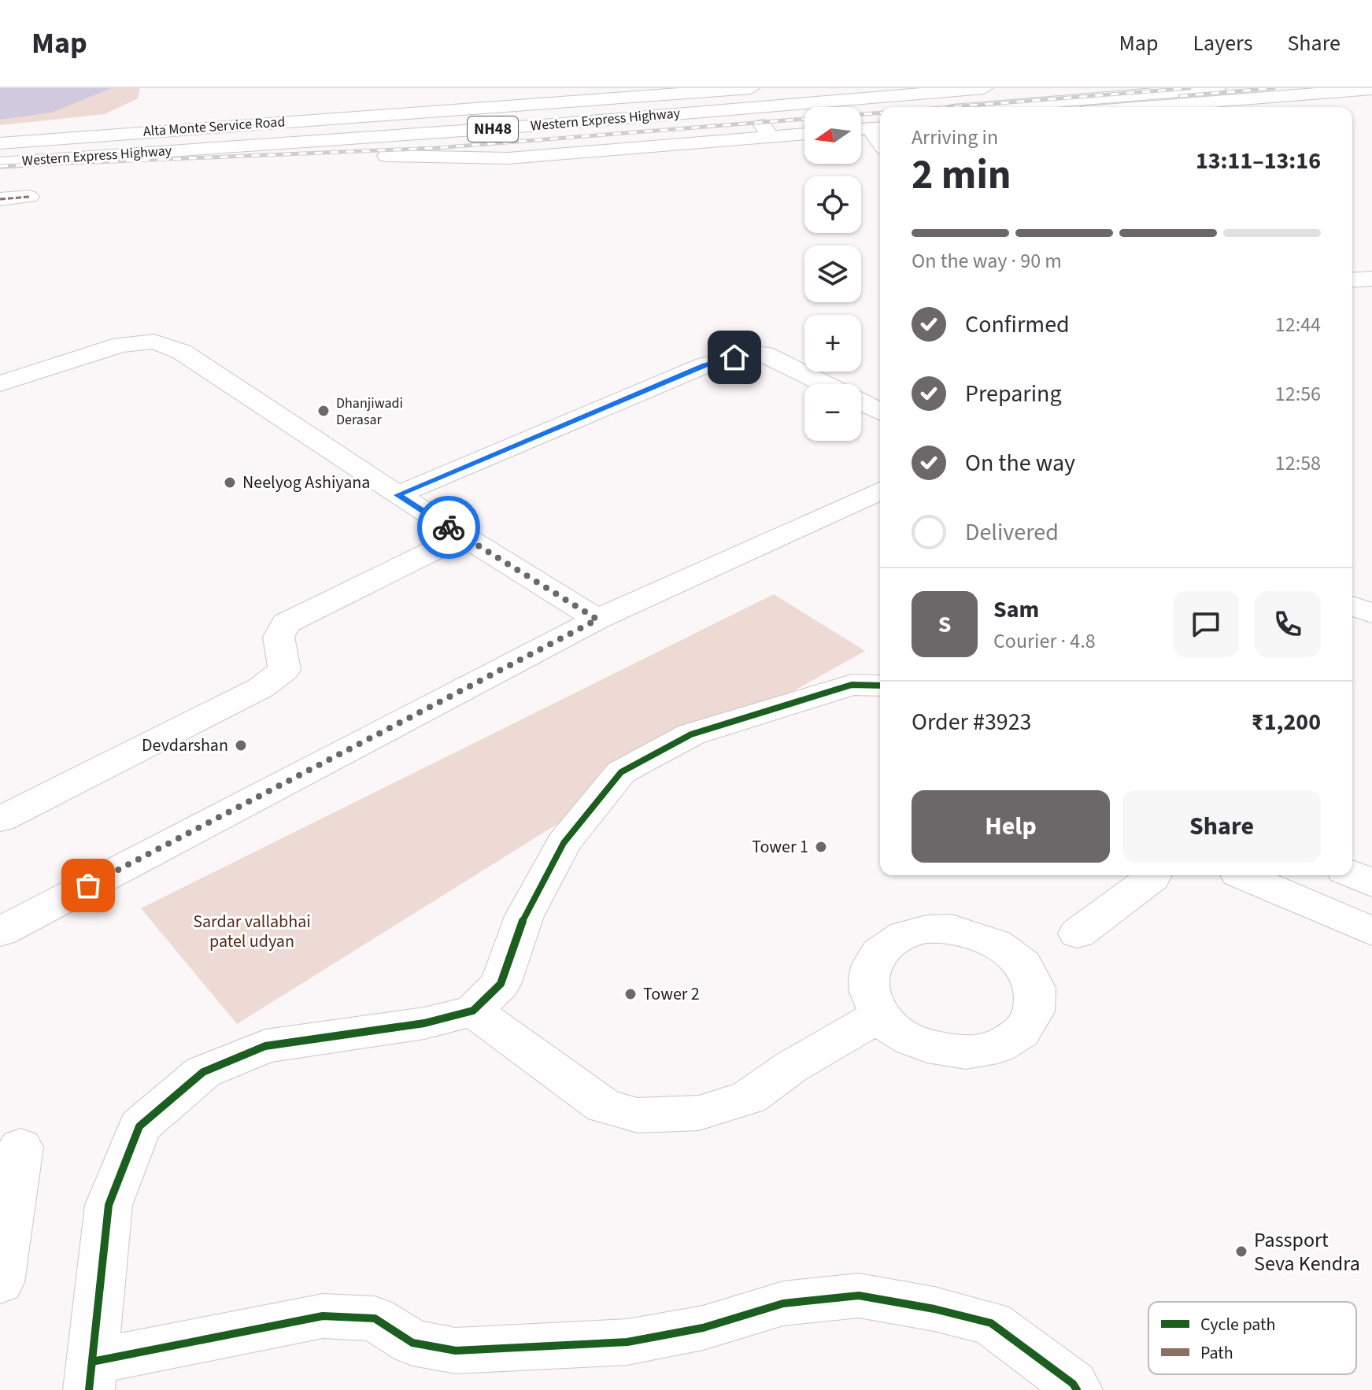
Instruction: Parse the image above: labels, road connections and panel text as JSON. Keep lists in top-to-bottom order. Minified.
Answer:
{"streets":{"main road":["Western Express Highway","Alta Monte Service Road","NH48"]},"parks":["Sardar vallabhai patel udyan"],"places":["Dhanjiwadi Derasar","Neelyog Ashiyana","Devdarshan","Tower 1","Tower 2","Passport Seva Kendra"],"legend":["Cycle path","Path"],"north":"left","page":{"header":"Map","nav":["Map","Layers","Share"],"map_buttons":["+","−"],"heading":["2 min","Arriving in","13:11–13:16"],"panel":["Sam","Courier · 4.8","Order #3923","₹1,200"],"bar":"On the way · 90 m","list":[["Confirmed","12:44"],["Preparing","12:56"],["On the way","12:58"],"Delivered"],"round":"S","buttons":["Help","Share"]}}
